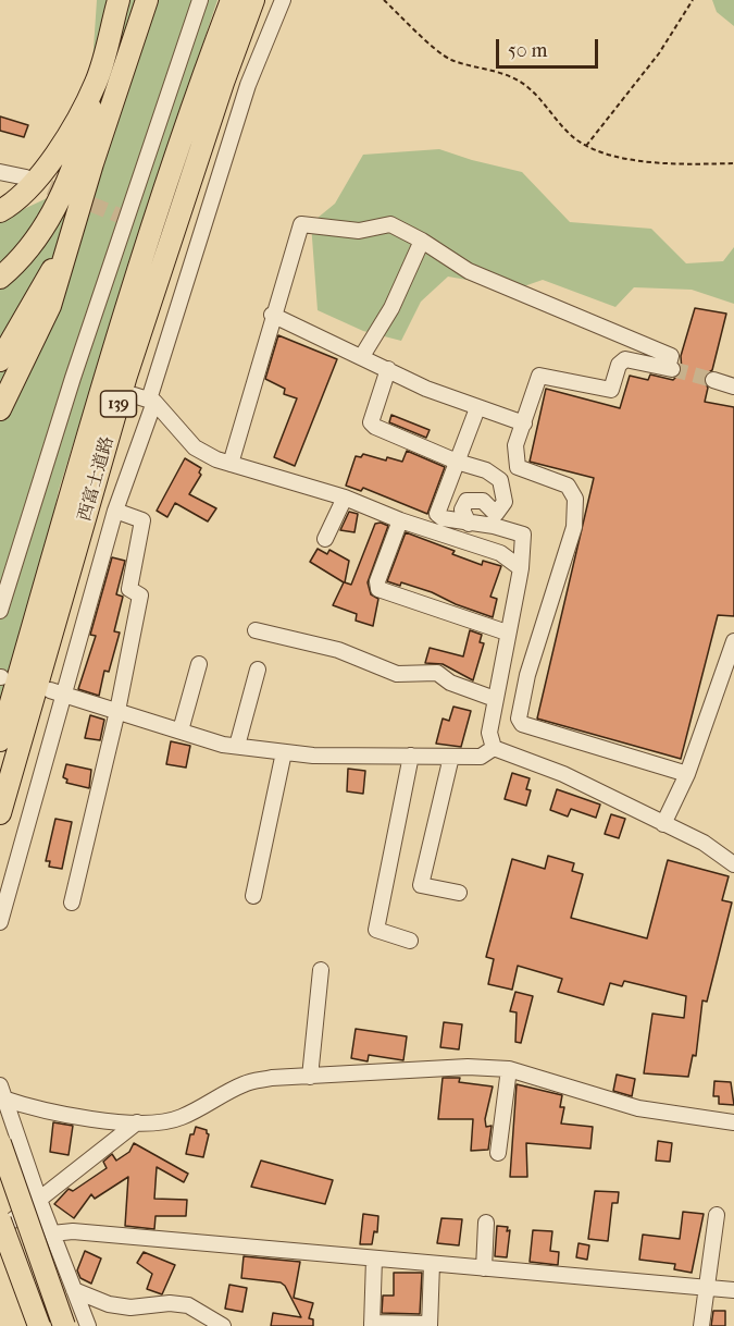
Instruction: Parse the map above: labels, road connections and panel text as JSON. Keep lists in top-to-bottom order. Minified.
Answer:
{"streets":{"highway":["139","西富士道路"]},"scale_bar":"50 m"}
